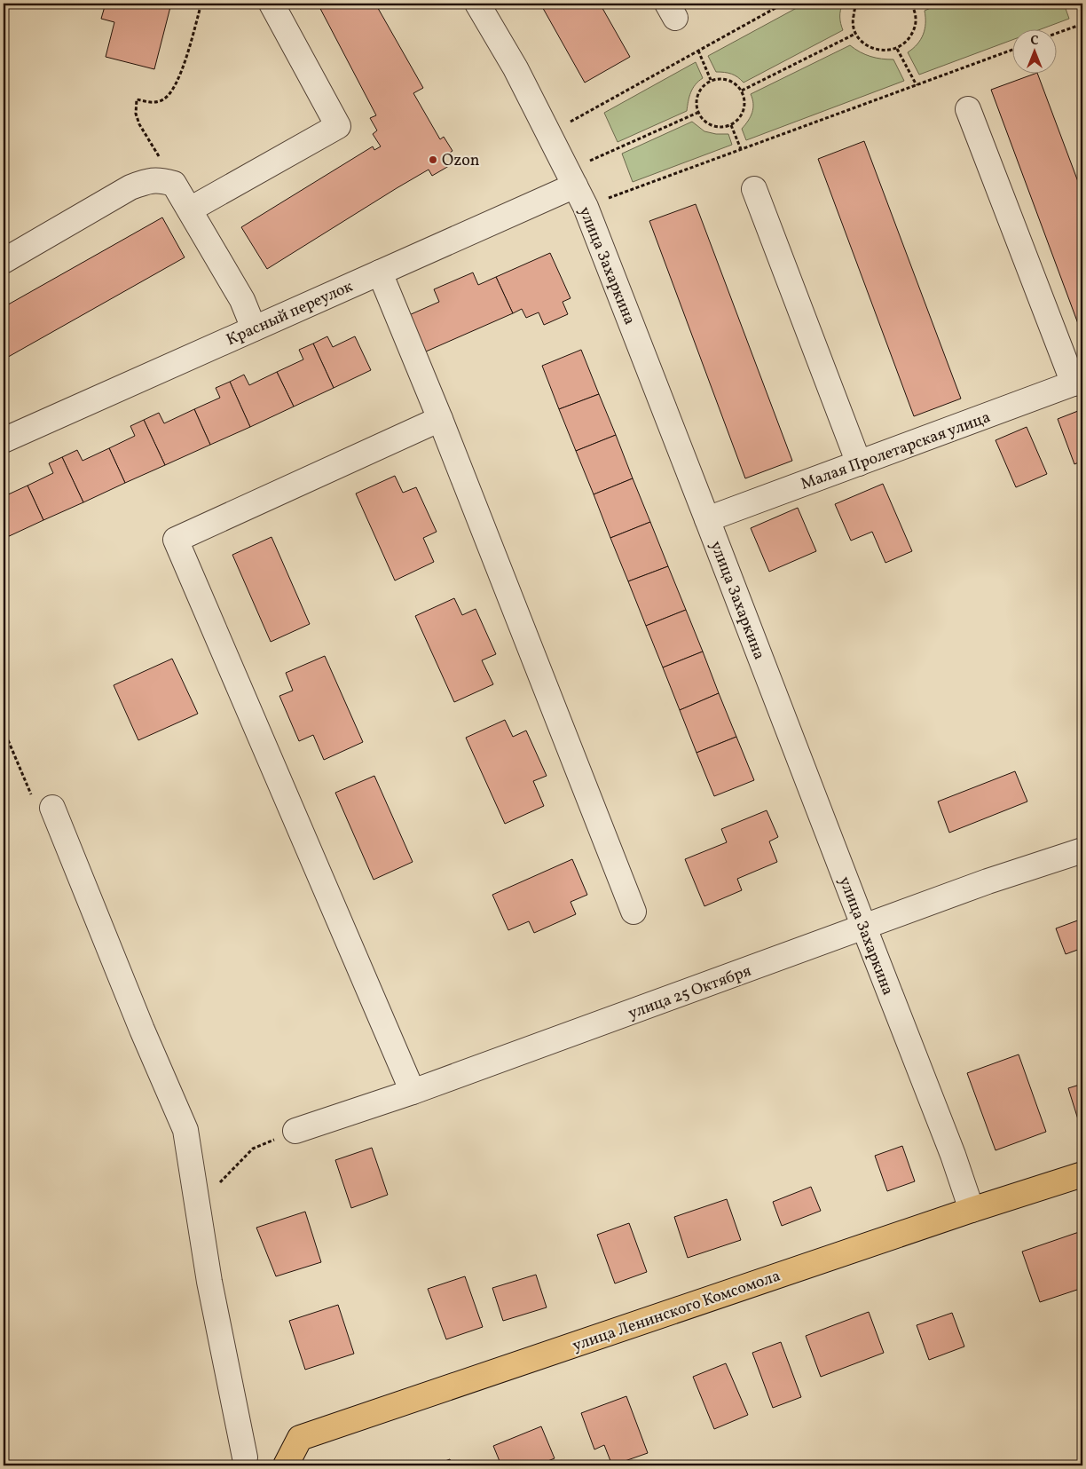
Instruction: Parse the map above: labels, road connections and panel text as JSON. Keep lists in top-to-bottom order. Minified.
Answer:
{"streets":{"main road":["улица Ленинского Комсомола"],"street":["улица Захаркина","Красный переулок","Малая Пролетарская улица","улица 25 Октября"]},"crossings":[["улица Захаркина","Красный переулок"],["улица Захаркина","Малая Пролетарская улица"],["улица Захаркина","улица 25 Октября"],["улица Захаркина","улица Ленинского Комсомола"]],"places":["Ozon"],"north":"top"}
